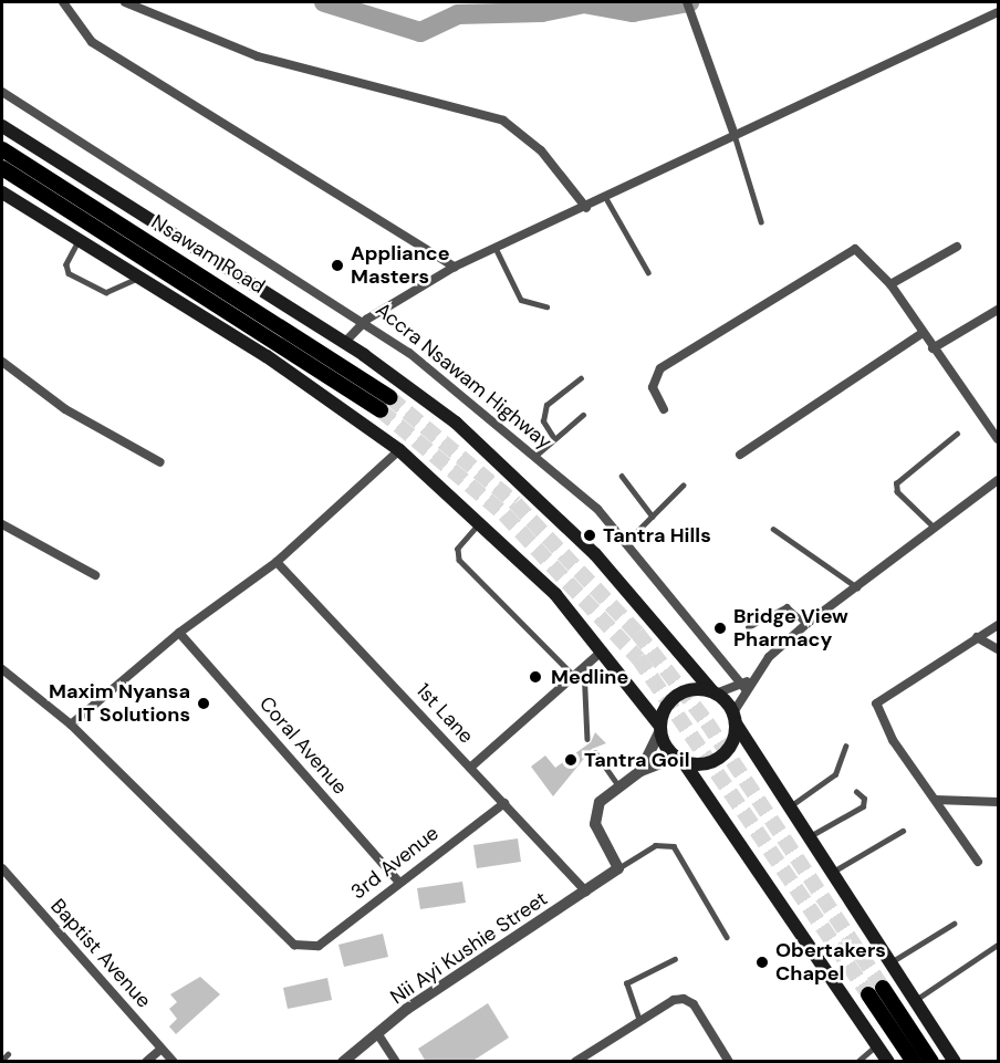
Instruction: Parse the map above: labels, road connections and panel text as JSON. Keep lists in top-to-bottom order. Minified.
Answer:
{"streets":{"highway":["Nsawam Road"],"street":["Accra Nsawam Highway","1st Lane","Coral Avenue","3rd Avenue","Nii Ayi Kushie Street","Baptist Avenue"]},"crossings":[["1st Lane","3rd Avenue"],["1st Lane","Nii Ayi Kushie Street"],["Coral Avenue","3rd Avenue"]],"places":["Appliance Masters","Tantra Hills","Bridge View Pharmacy","Medline","Maxim Nyansa IT Solutions","Tantra Goil","Obertakers Chapel"]}
